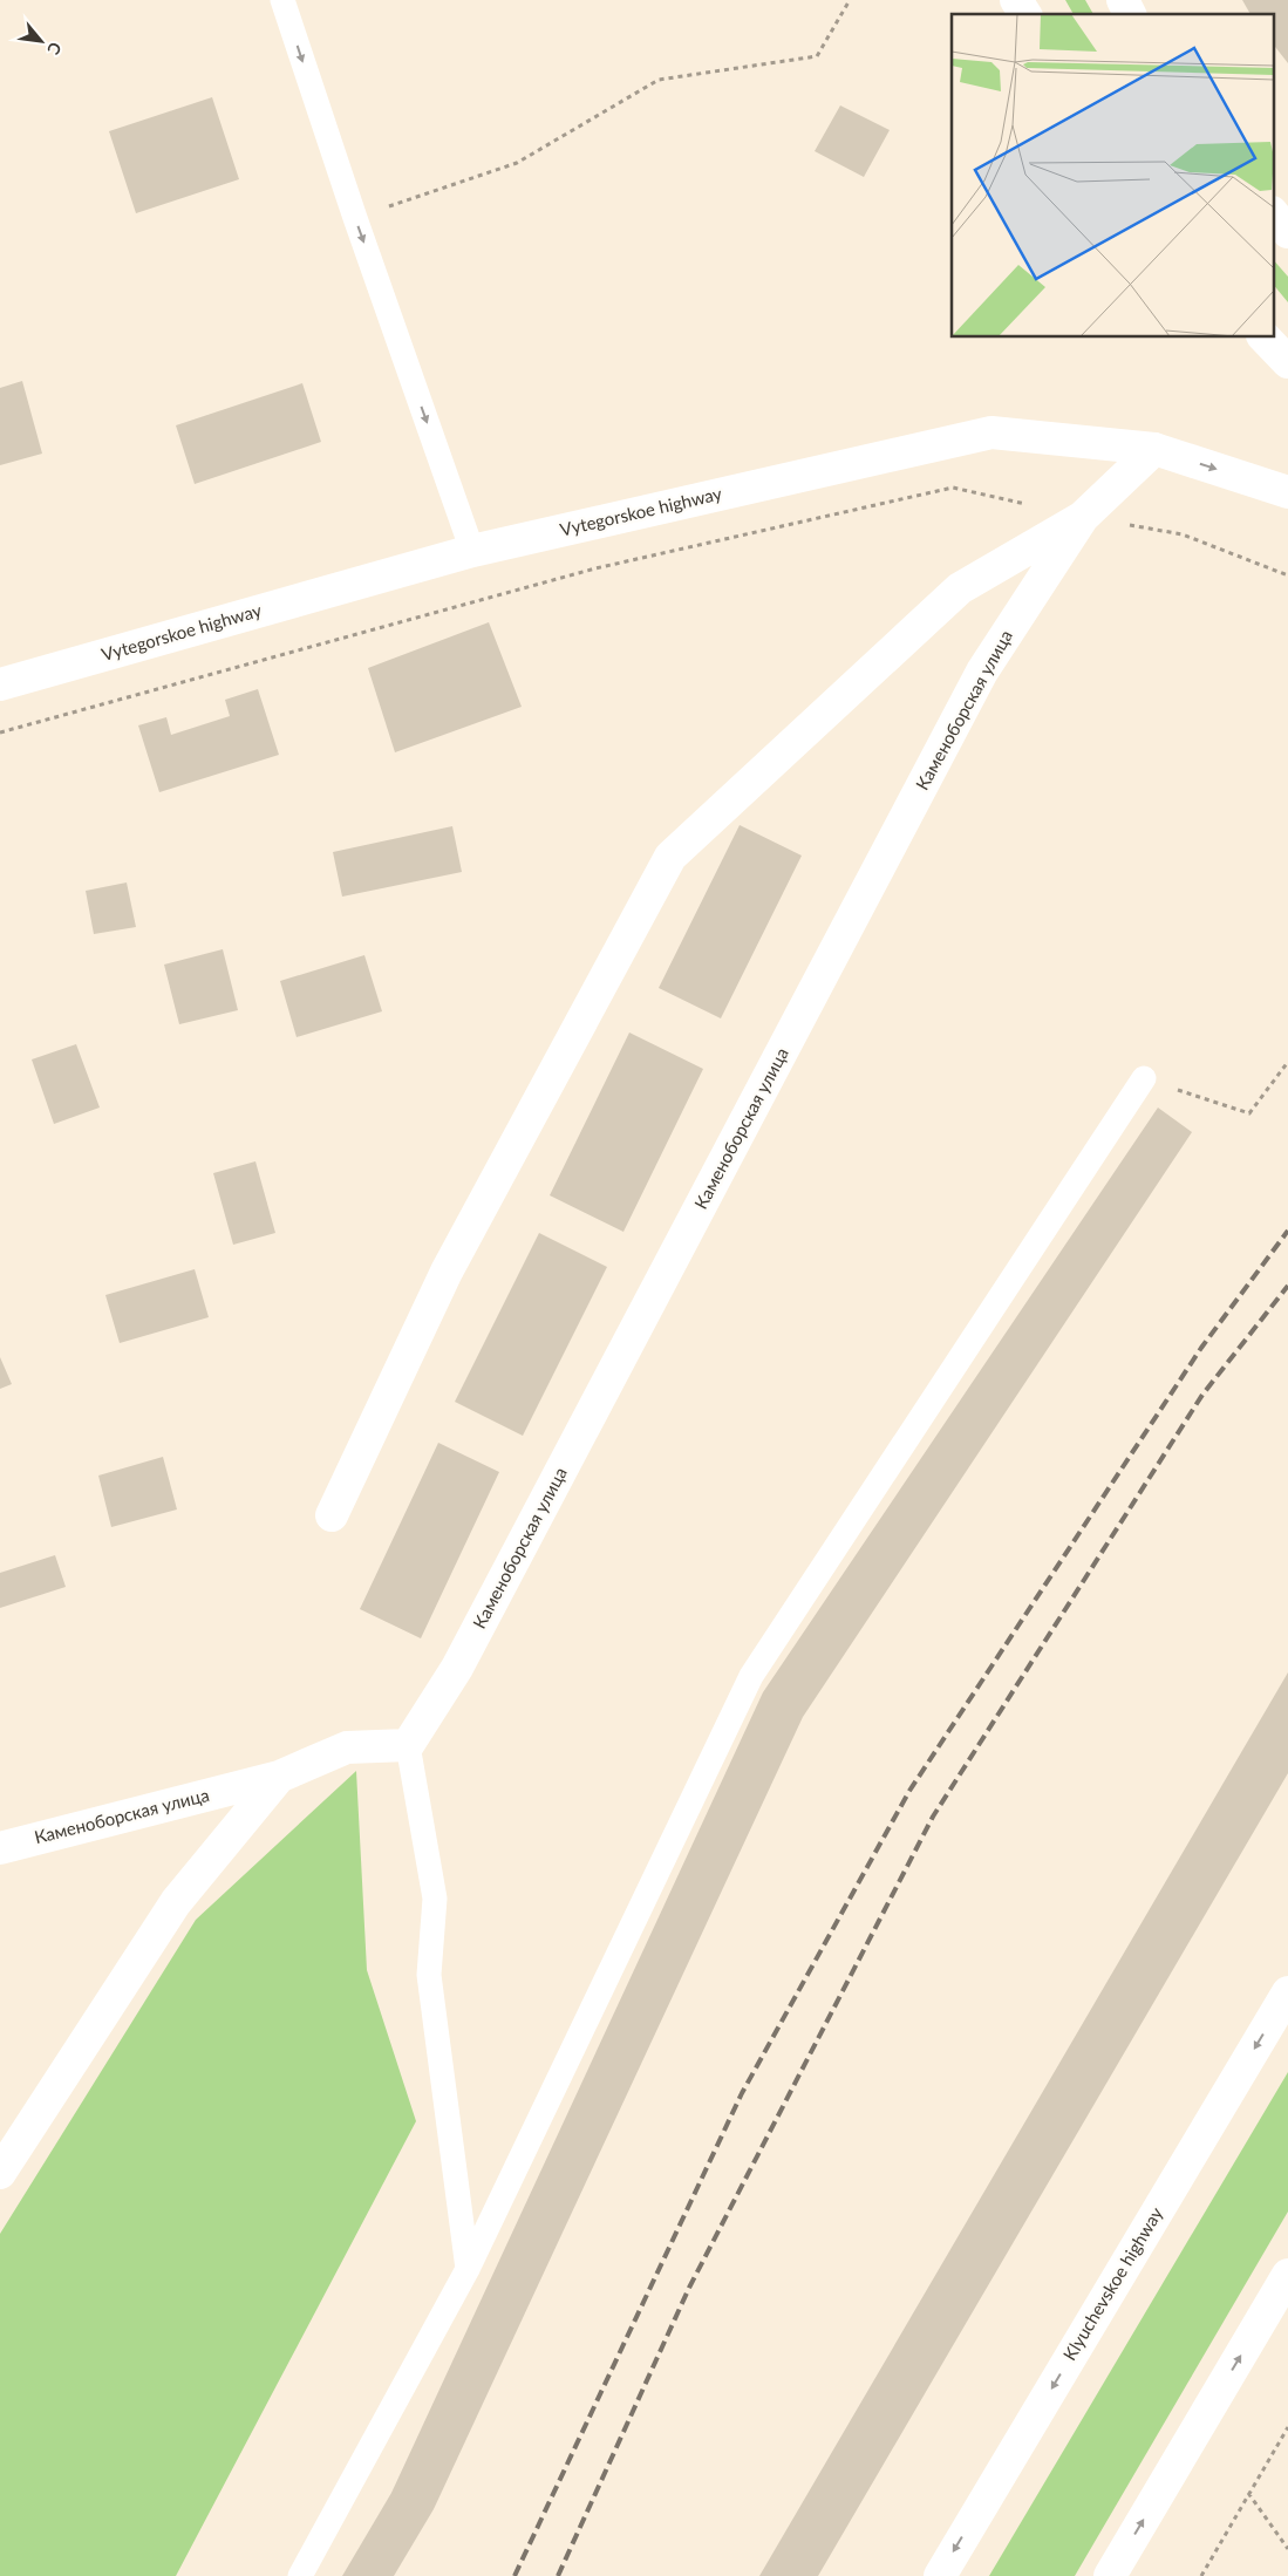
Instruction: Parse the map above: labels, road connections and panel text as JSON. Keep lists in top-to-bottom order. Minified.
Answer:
{"streets":{"street":["Vytegorskoe highway","Каменоборская улица","Klyuchevskoe highway"]},"north":"bottom right"}
